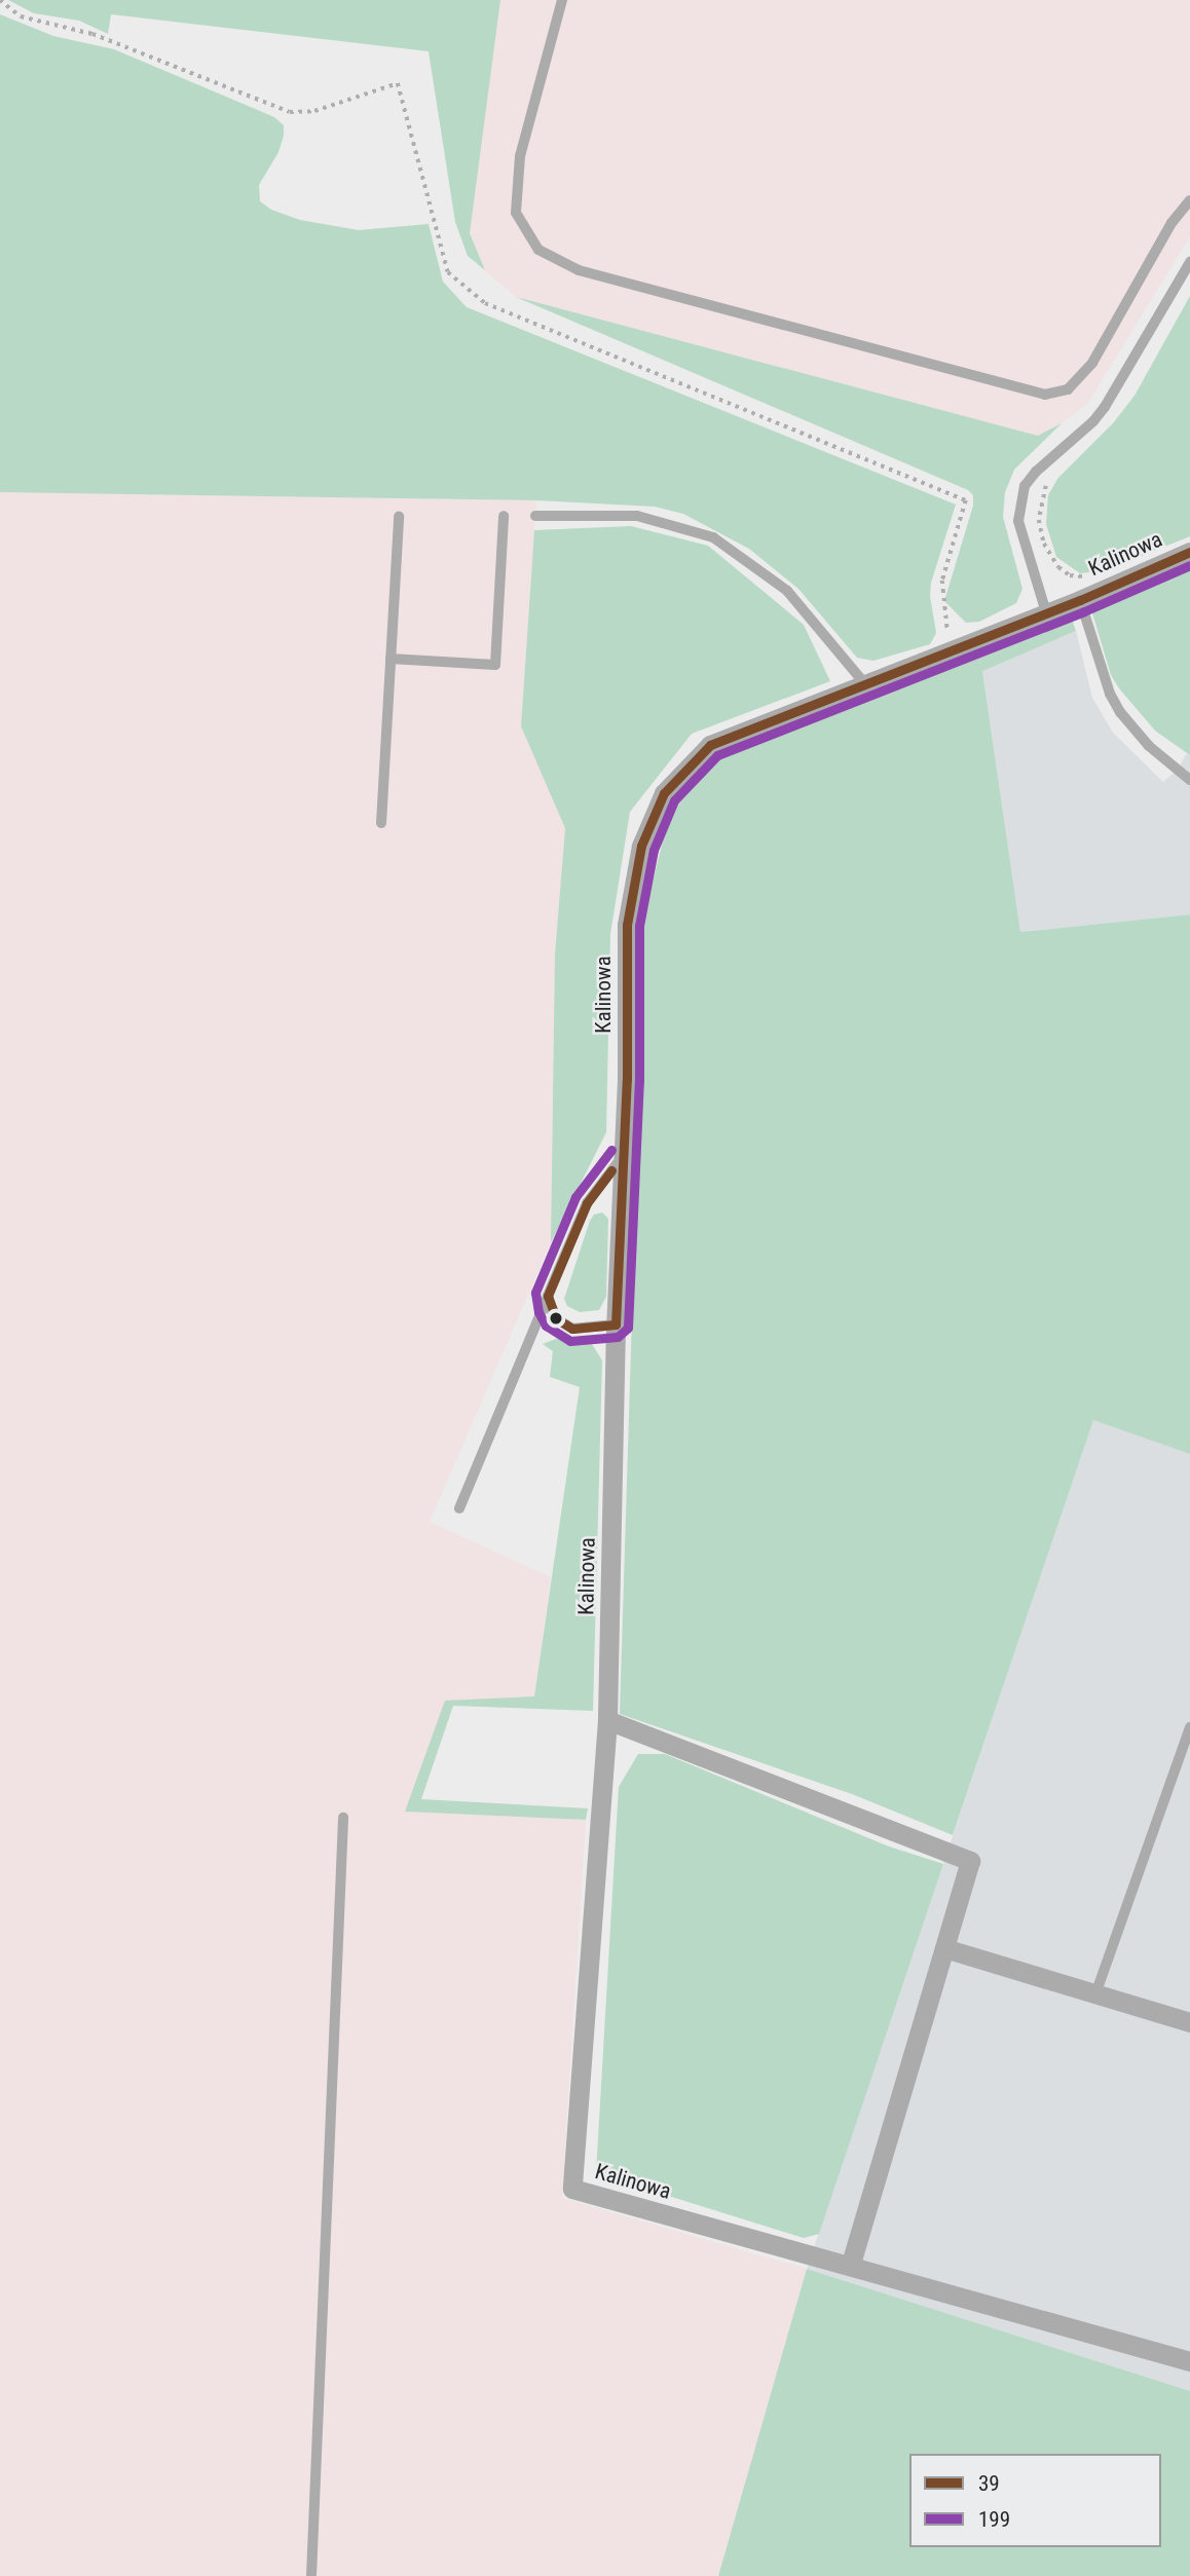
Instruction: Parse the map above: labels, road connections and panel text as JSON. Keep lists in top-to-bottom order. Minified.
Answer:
{"streets":{"street":["Kalinowa"]},"lines":["transit line 39","transit line 199"],"legend":["39","199"]}
